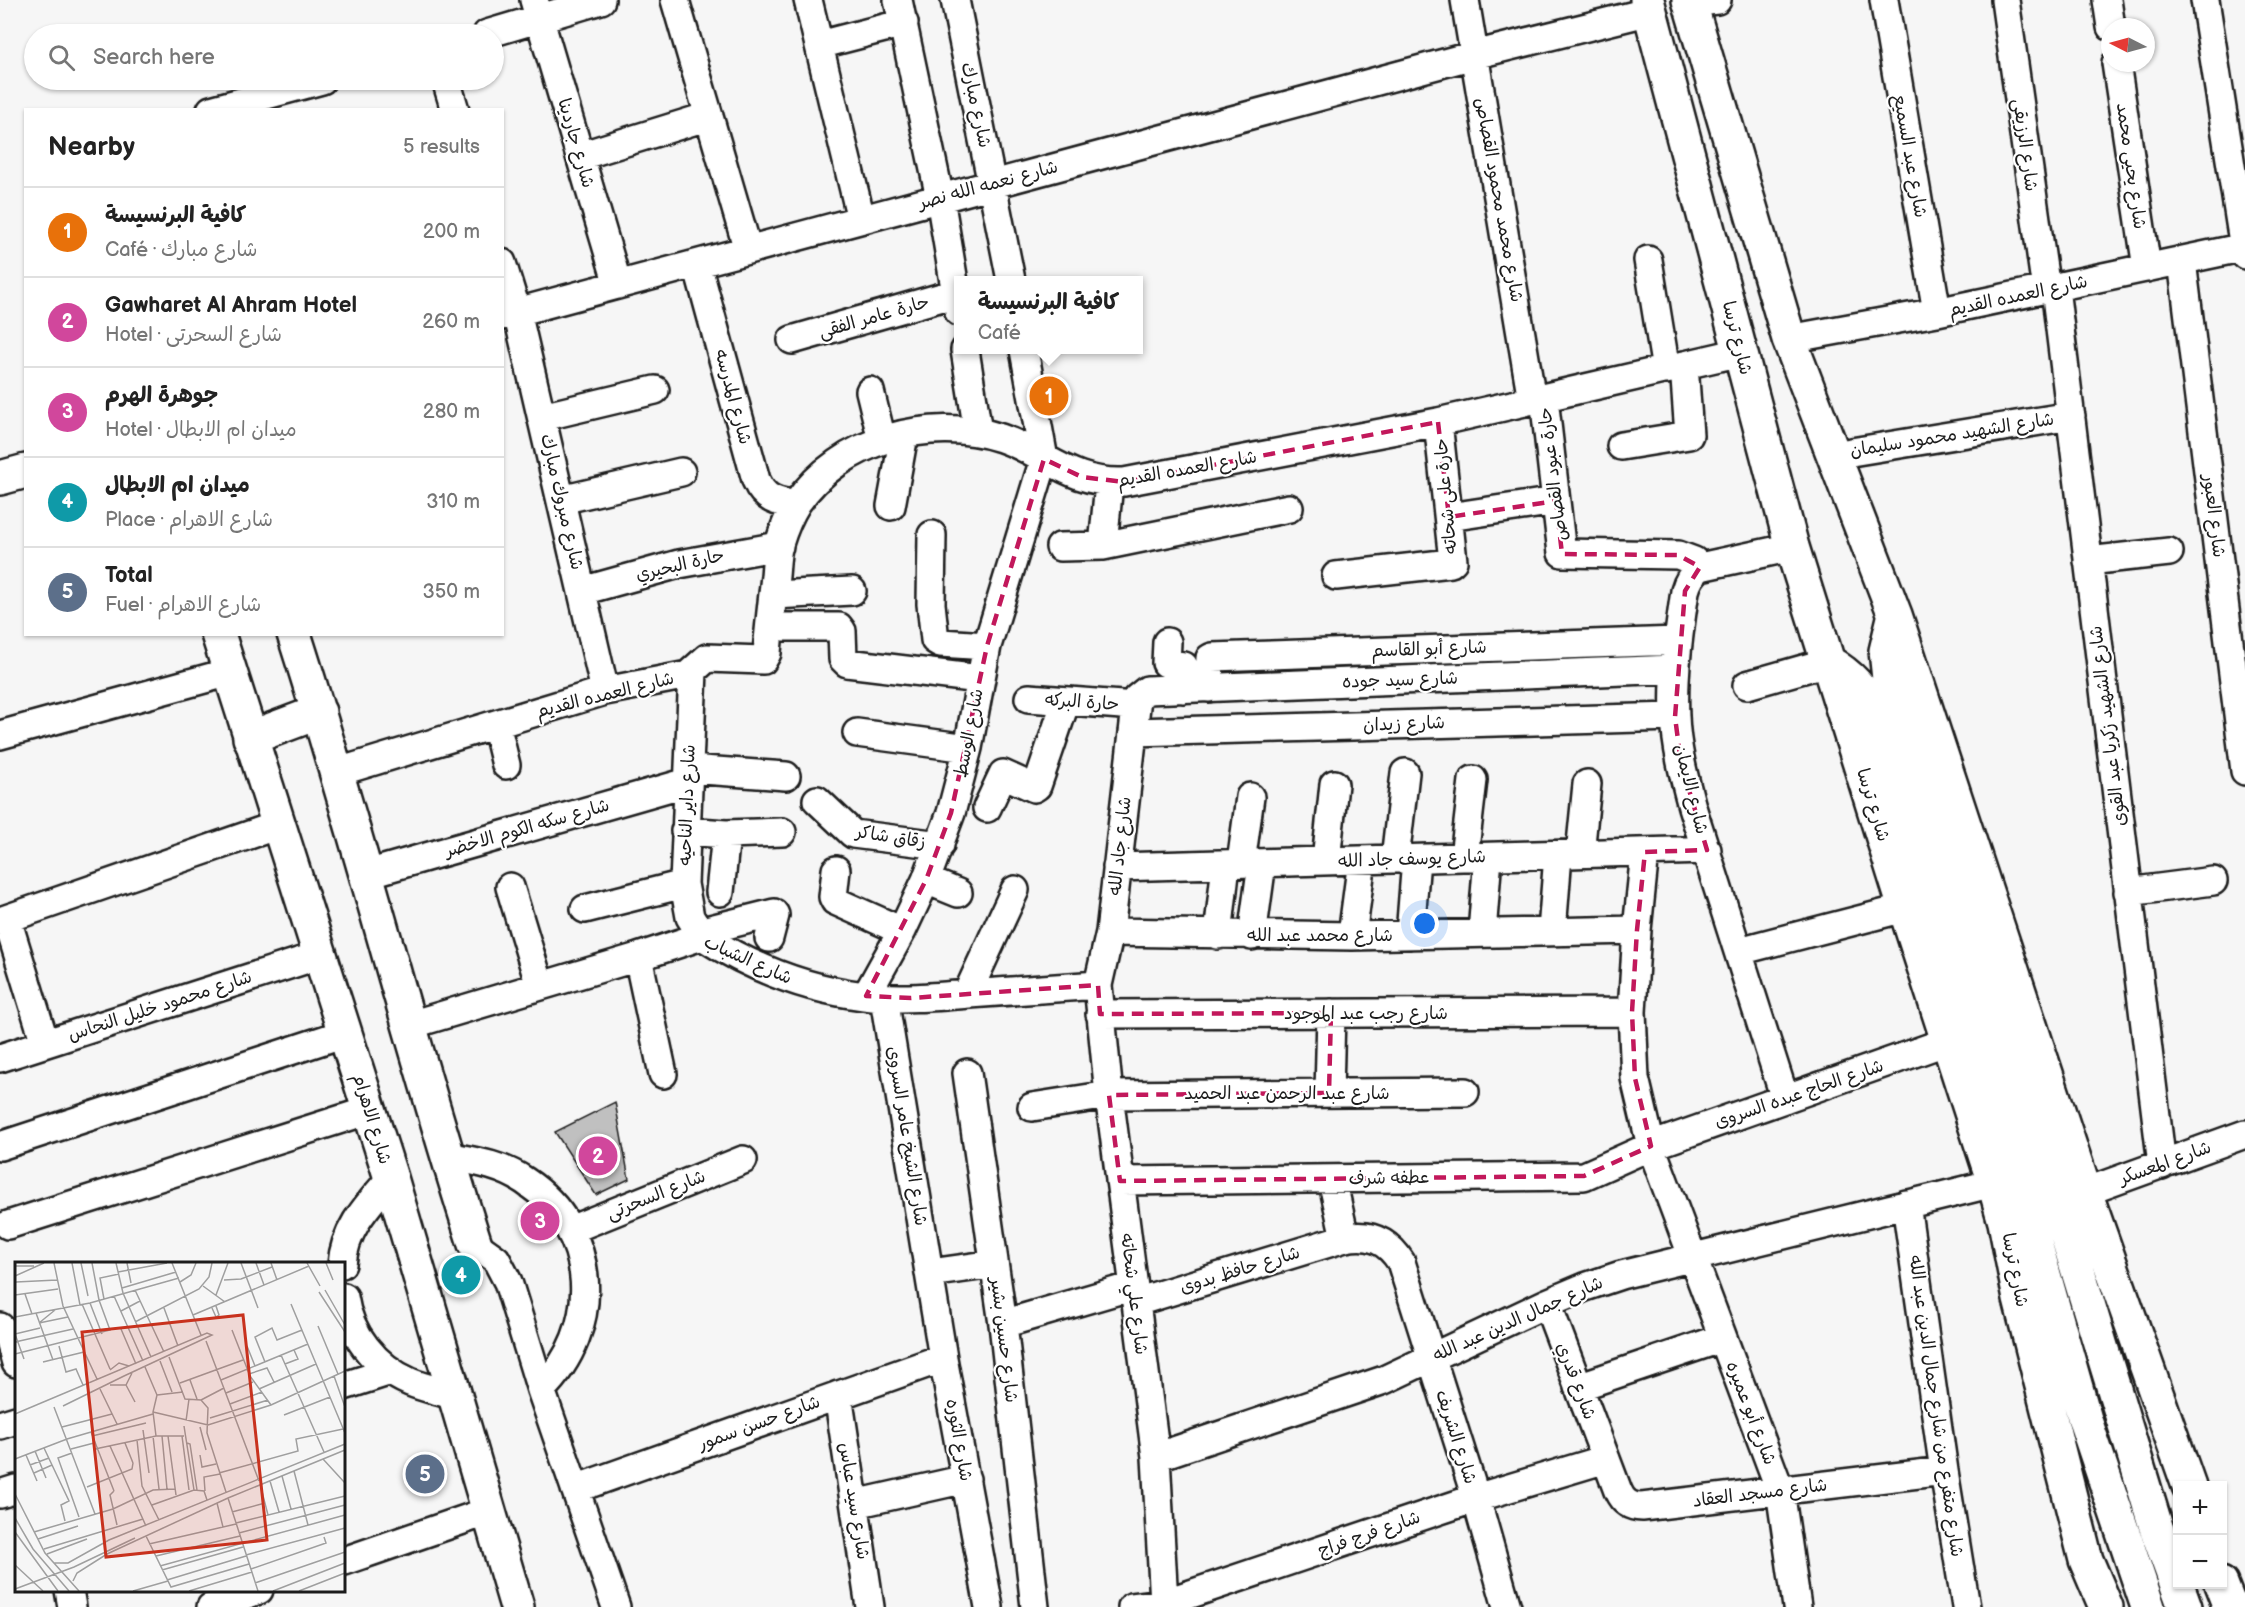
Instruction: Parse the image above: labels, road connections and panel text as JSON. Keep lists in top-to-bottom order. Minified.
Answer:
{"streets":{"main road":["شارع ترسا","شارع الاهرام"],"street":["شارع مبارك","شارع جاردينا","شارع الرزيقى","شارع عبد السميع","شارع يحيى محمد","شارع نعمه الله نصر","شارع محمد محمود القصاص","شارع العمده القديم","حارة عامر الفقى","شارع المدرسه","شارع الشهيد محمود سليمان","حارة عبود القصاص","حارة على شحاته","شارع مبروك مبارك","شارع العبور","حارة البحيري","شارع أبو القاسم","شارع سيد جوده","حارة البركه","شارع زيدان","شارع الشهيد زكريا عبد القوى","شارع الوسط","شارع الايمان","شارع داير الناحيه","شارع سكه الكوم الاخضر","زقاق شاكر","شارع جاد الله","شارع يوسف جاد الله","شارع محمد عبد الله","شارع الشباب","شارع محمود خليل النحاس","شارع رجب عبد الموجود","شارع عبد الرحمن عبد الحميد","شارع الحاج عبده السروى","شارع الشيخ عامر السروى","شارع المعسكر","عطفه شرف","شارع السحرتى","شارع حافظ بدوى","شارع علي شحاته","شارع جمال الدين عبد الله","شارع حسين بشير","شارع قدري","شارع متفرع من شارع جمال الدين عبد الله","شارع أبو عميره","شارع حسن سمور","شارع الشريف","شارع الثوره","شارع مسجد العقاد","شارع سيد عباس","شارع فرج فراج"]},"crossings":[["شارع مبارك","شارع نعمه الله نصر"],["شارع جاردينا","شارع نعمه الله نصر"],["شارع الرزيقى","شارع العمده القديم"],["شارع الرزيقى","شارع الشهيد زكريا عبد القوى"],["شارع عبد السميع","شارع العمده القديم"],["شارع يحيى محمد","شارع العمده القديم"],["شارع نعمه الله نصر","شارع محمد محمود القصاص"],["شارع نعمه الله نصر","شارع ترسا"],["شارع نعمه الله نصر","شارع المدرسه"],["شارع نعمه الله نصر","شارع مبروك مبارك"],["شارع محمد محمود القصاص","شارع العمده القديم"],["شارع محمد محمود القصاص","حارة عبود القصاص"],["شارع العمده القديم","شارع ترسا"],["شارع العمده القديم","شارع المدرسه"],["شارع العمده القديم","حارة عبود القصاص"],["شارع العمده القديم","حارة على شحاته"],["شارع العمده القديم","شارع مبروك مبارك"],["شارع العمده القديم","شارع العبور"],["شارع العمده القديم","حارة البحيري"],["شارع العمده القديم","شارع الشهيد زكريا عبد القوى"],["شارع العمده القديم","شارع الوسط"],["شارع العمده القديم","شارع داير الناحيه"],["شارع ترسا","شارع الحاج عبده السروى"],["شارع ترسا","شارع جمال الدين عبد الله"],["شارع الشهيد محمود سليمان","شارع الشهيد زكريا عبد القوى"],["حارة عبود القصاص","شارع الايمان"],["شارع مبروك مبارك","حارة البحيري"],["شارع أبو القاسم","شارع سيد جوده"],["شارع أبو القاسم","شارع الايمان"],["شارع سيد جوده","حارة البركه"],["شارع سيد جوده","شارع زيدان"],["شارع سيد جوده","شارع الايمان"],["شارع سيد جوده","شارع جاد الله"],["حارة البركه","شارع زيدان"],["حارة البركه","شارع جاد الله"],["شارع زيدان","شارع الايمان"],["شارع زيدان","شارع جاد الله"],["شارع الشهيد زكريا عبد القوى","شارع المعسكر"],["شارع الوسط","زقاق شاكر"],["شارع الوسط","شارع الشباب"],["شارع الوسط","شارع الشيخ عامر السروى"],["شارع الايمان","شارع يوسف جاد الله"],["شارع الايمان","شارع الحاج عبده السروى"],["شارع داير الناحيه","شارع سكه الكوم الاخضر"],["شارع داير الناحيه","شارع الشباب"],["شارع جاد الله","شارع يوسف جاد الله"],["شارع جاد الله","شارع محمد عبد الله"],["شارع جاد الله","شارع الشباب"],["شارع جاد الله","شارع علي شحاته"],["شارع يوسف جاد الله","شارع أبو عميره"],["شارع محمد عبد الله","شارع أبو عميره"],["شارع الشباب","شارع الشيخ عامر السروى"],["شارع الشباب","شارع علي شحاته"],["شارع محمود خليل النحاس","شارع الاهرام"],["شارع رجب عبد الموجود","شارع علي شحاته"],["شارع رجب عبد الموجود","شارع أبو عميره"],["شارع عبد الرحمن عبد الحميد","شارع علي شحاته"],["شارع الحاج عبده السروى","عطفه شرف"],["شارع الحاج عبده السروى","شارع أبو عميره"],["شارع الشيخ عامر السروى","شارع الثوره"],["عطفه شرف","شارع علي شحاته"],["عطفه شرف","شارع أبو عميره"],["شارع حافظ بدوى","شارع علي شحاته"],["شارع حافظ بدوى","شارع حسين بشير"],["شارع حافظ بدوى","شارع الشريف"],["شارع علي شحاته","شارع جمال الدين عبد الله"],["شارع علي شحاته","شارع فرج فراج"],["شارع جمال الدين عبد الله","شارع قدري"],["شارع جمال الدين عبد الله","شارع متفرع من شارع جمال الدين عبد الله"],["شارع جمال الدين عبد الله","شارع أبو عميره"],["شارع جمال الدين عبد الله","شارع الشريف"],["شارع قدري","شارع مسجد العقاد"],["شارع قدري","شارع فرج فراج"],["شارع متفرع من شارع جمال الدين عبد الله","شارع مسجد العقاد"],["شارع أبو عميره","شارع مسجد العقاد"],["شارع حسن سمور","شارع الثوره"],["شارع حسن سمور","شارع سيد عباس"],["شارع الشريف","شارع فرج فراج"],["شارع مسجد العقاد","شارع فرج فراج"]],"north":"left","page":{"search":"Search here","heading":["Nearby","5 results"],"list":[{"mark":"1","name":"كافية البرنسيسة","note":"Café · شارع مبارك","value":"200 m"},{"mark":"2","name":"Gawharet Al Ahram Hotel","note":"Hotel · شارع السحرتى","value":"260 m"},{"mark":"3","name":"جوهرة الهرم","note":"Hotel · ميدان ام الابطال","value":"280 m"},{"mark":"4","name":"ميدان ام الابطال","note":"Place · شارع الاهرام","value":"310 m"},{"mark":"5","name":"Total","note":"Fuel · شارع الاهرام","value":"350 m"}],"popup":["كافية البرنسيسة","Café"],"pins":["1","2","3","4","5"],"map_buttons":["+","−"]}}
